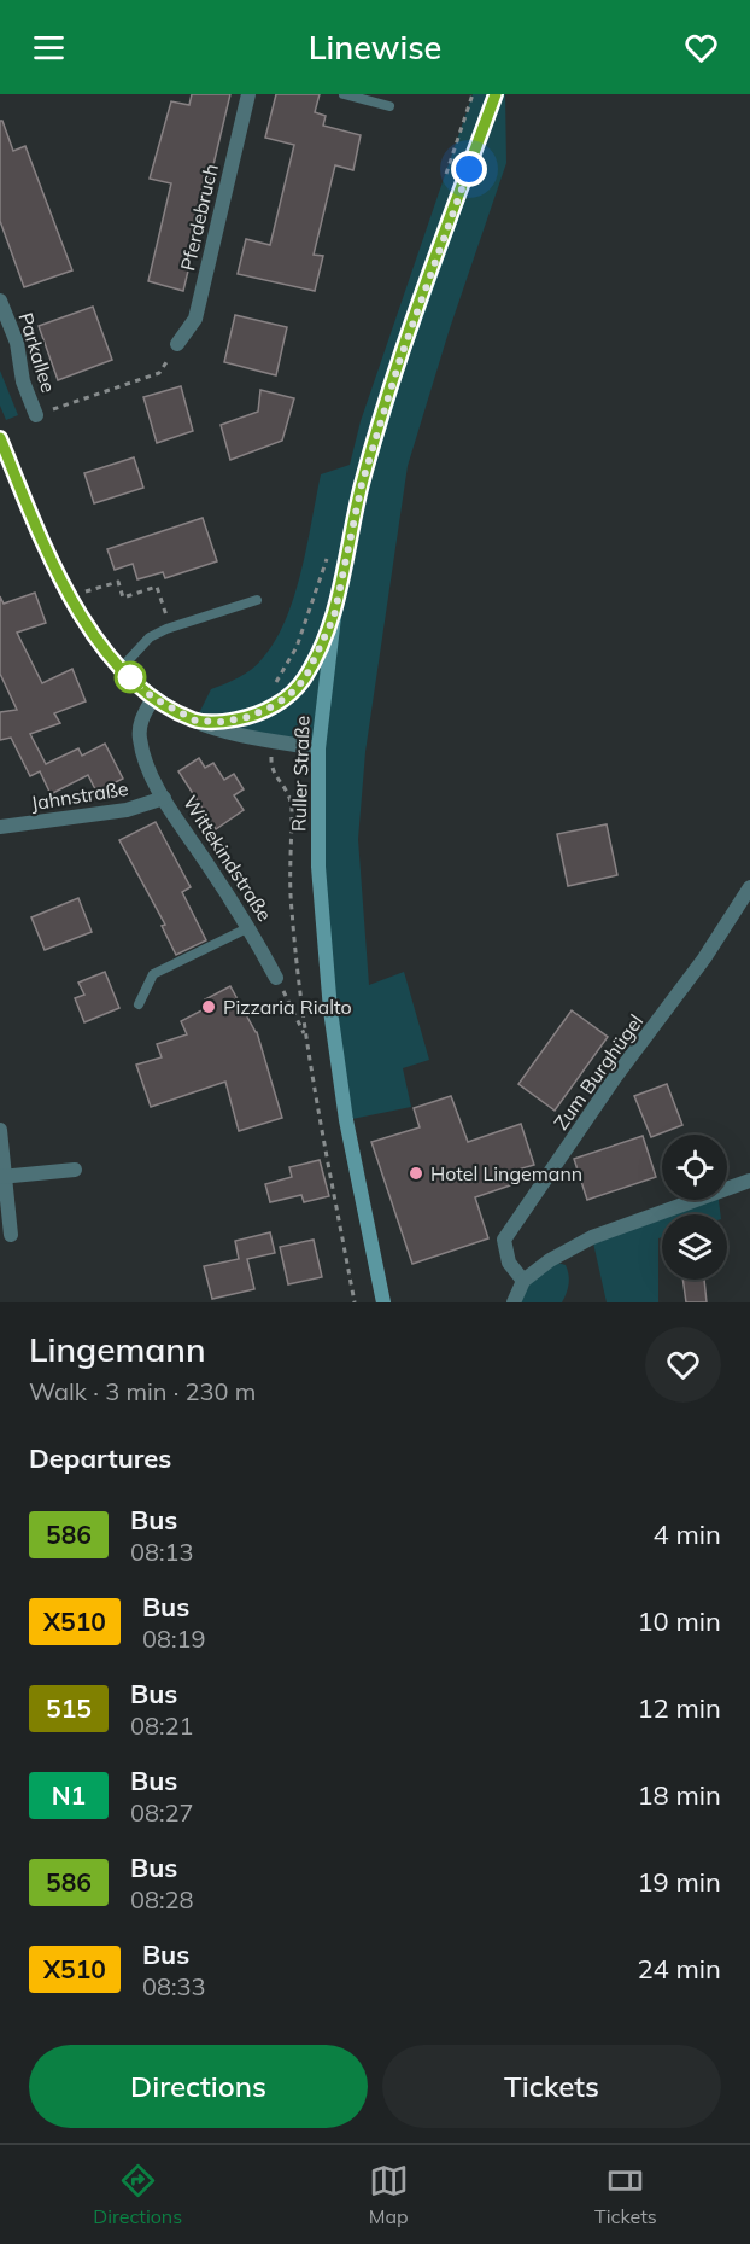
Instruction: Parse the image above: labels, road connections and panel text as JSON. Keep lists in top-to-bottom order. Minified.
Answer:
{"streets":{"main road":["Ruller Straße"],"street":["Pferdebruch","Parkallee","Jahnstraße","Wittekindstraße","Zum Burghügel"]},"crossings":[["Jahnstraße","Wittekindstraße"]],"places":["Pizzaria Rialto","Hotel Lingemann"],"lines":["bus line 586"],"page":{"header":"Linewise","heading":[["Lingemann","Walk · 3 min · 230 m"],"Departures"],"list":[{"mark":"586","name":"Bus","note":"08:13","value":"4 min"},{"mark":"X510","name":"Bus","note":"08:19","value":"10 min"},{"mark":"515","name":"Bus","note":"08:21","value":"12 min"},{"mark":"N1","name":"Bus","note":"08:27","value":"18 min"},{"mark":"586","name":"Bus","note":"08:28","value":"19 min"},{"mark":"X510","name":"Bus","note":"08:33","value":"24 min"}],"buttons":["Directions","Tickets"],"tabs":["Directions","Map","Tickets"]}}
